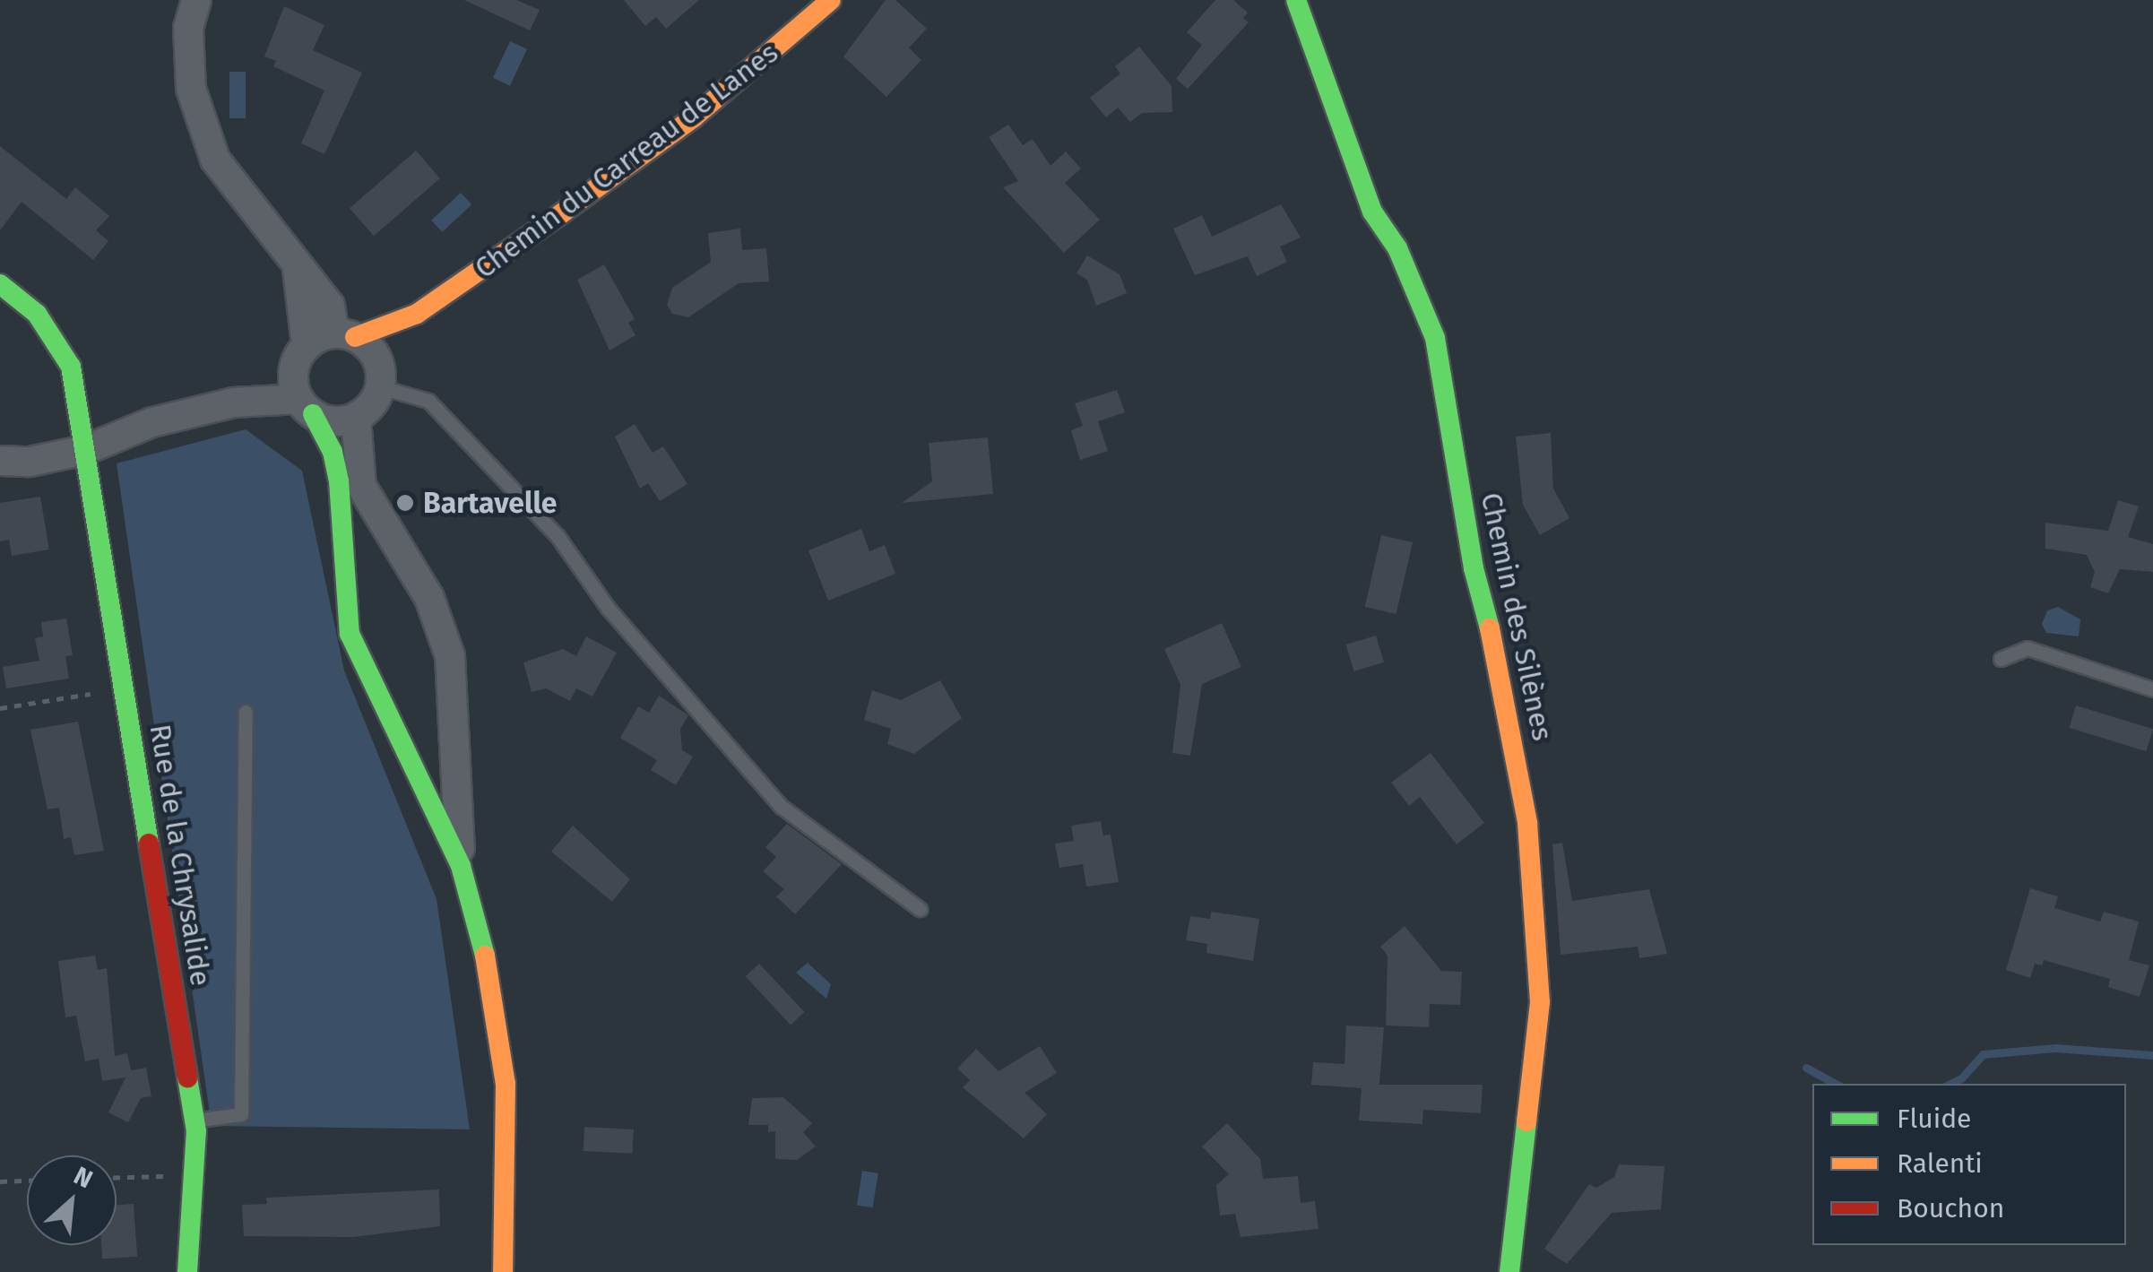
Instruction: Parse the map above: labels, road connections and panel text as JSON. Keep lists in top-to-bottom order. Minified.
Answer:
{"streets":{"street":["Chemin du Carreau de Lanes","Chemin des Silènes","Rue de la Chrysalide"]},"places":["Bartavelle"],"legend":["Fluide","Ralenti","Bouchon"],"north":"top right"}
